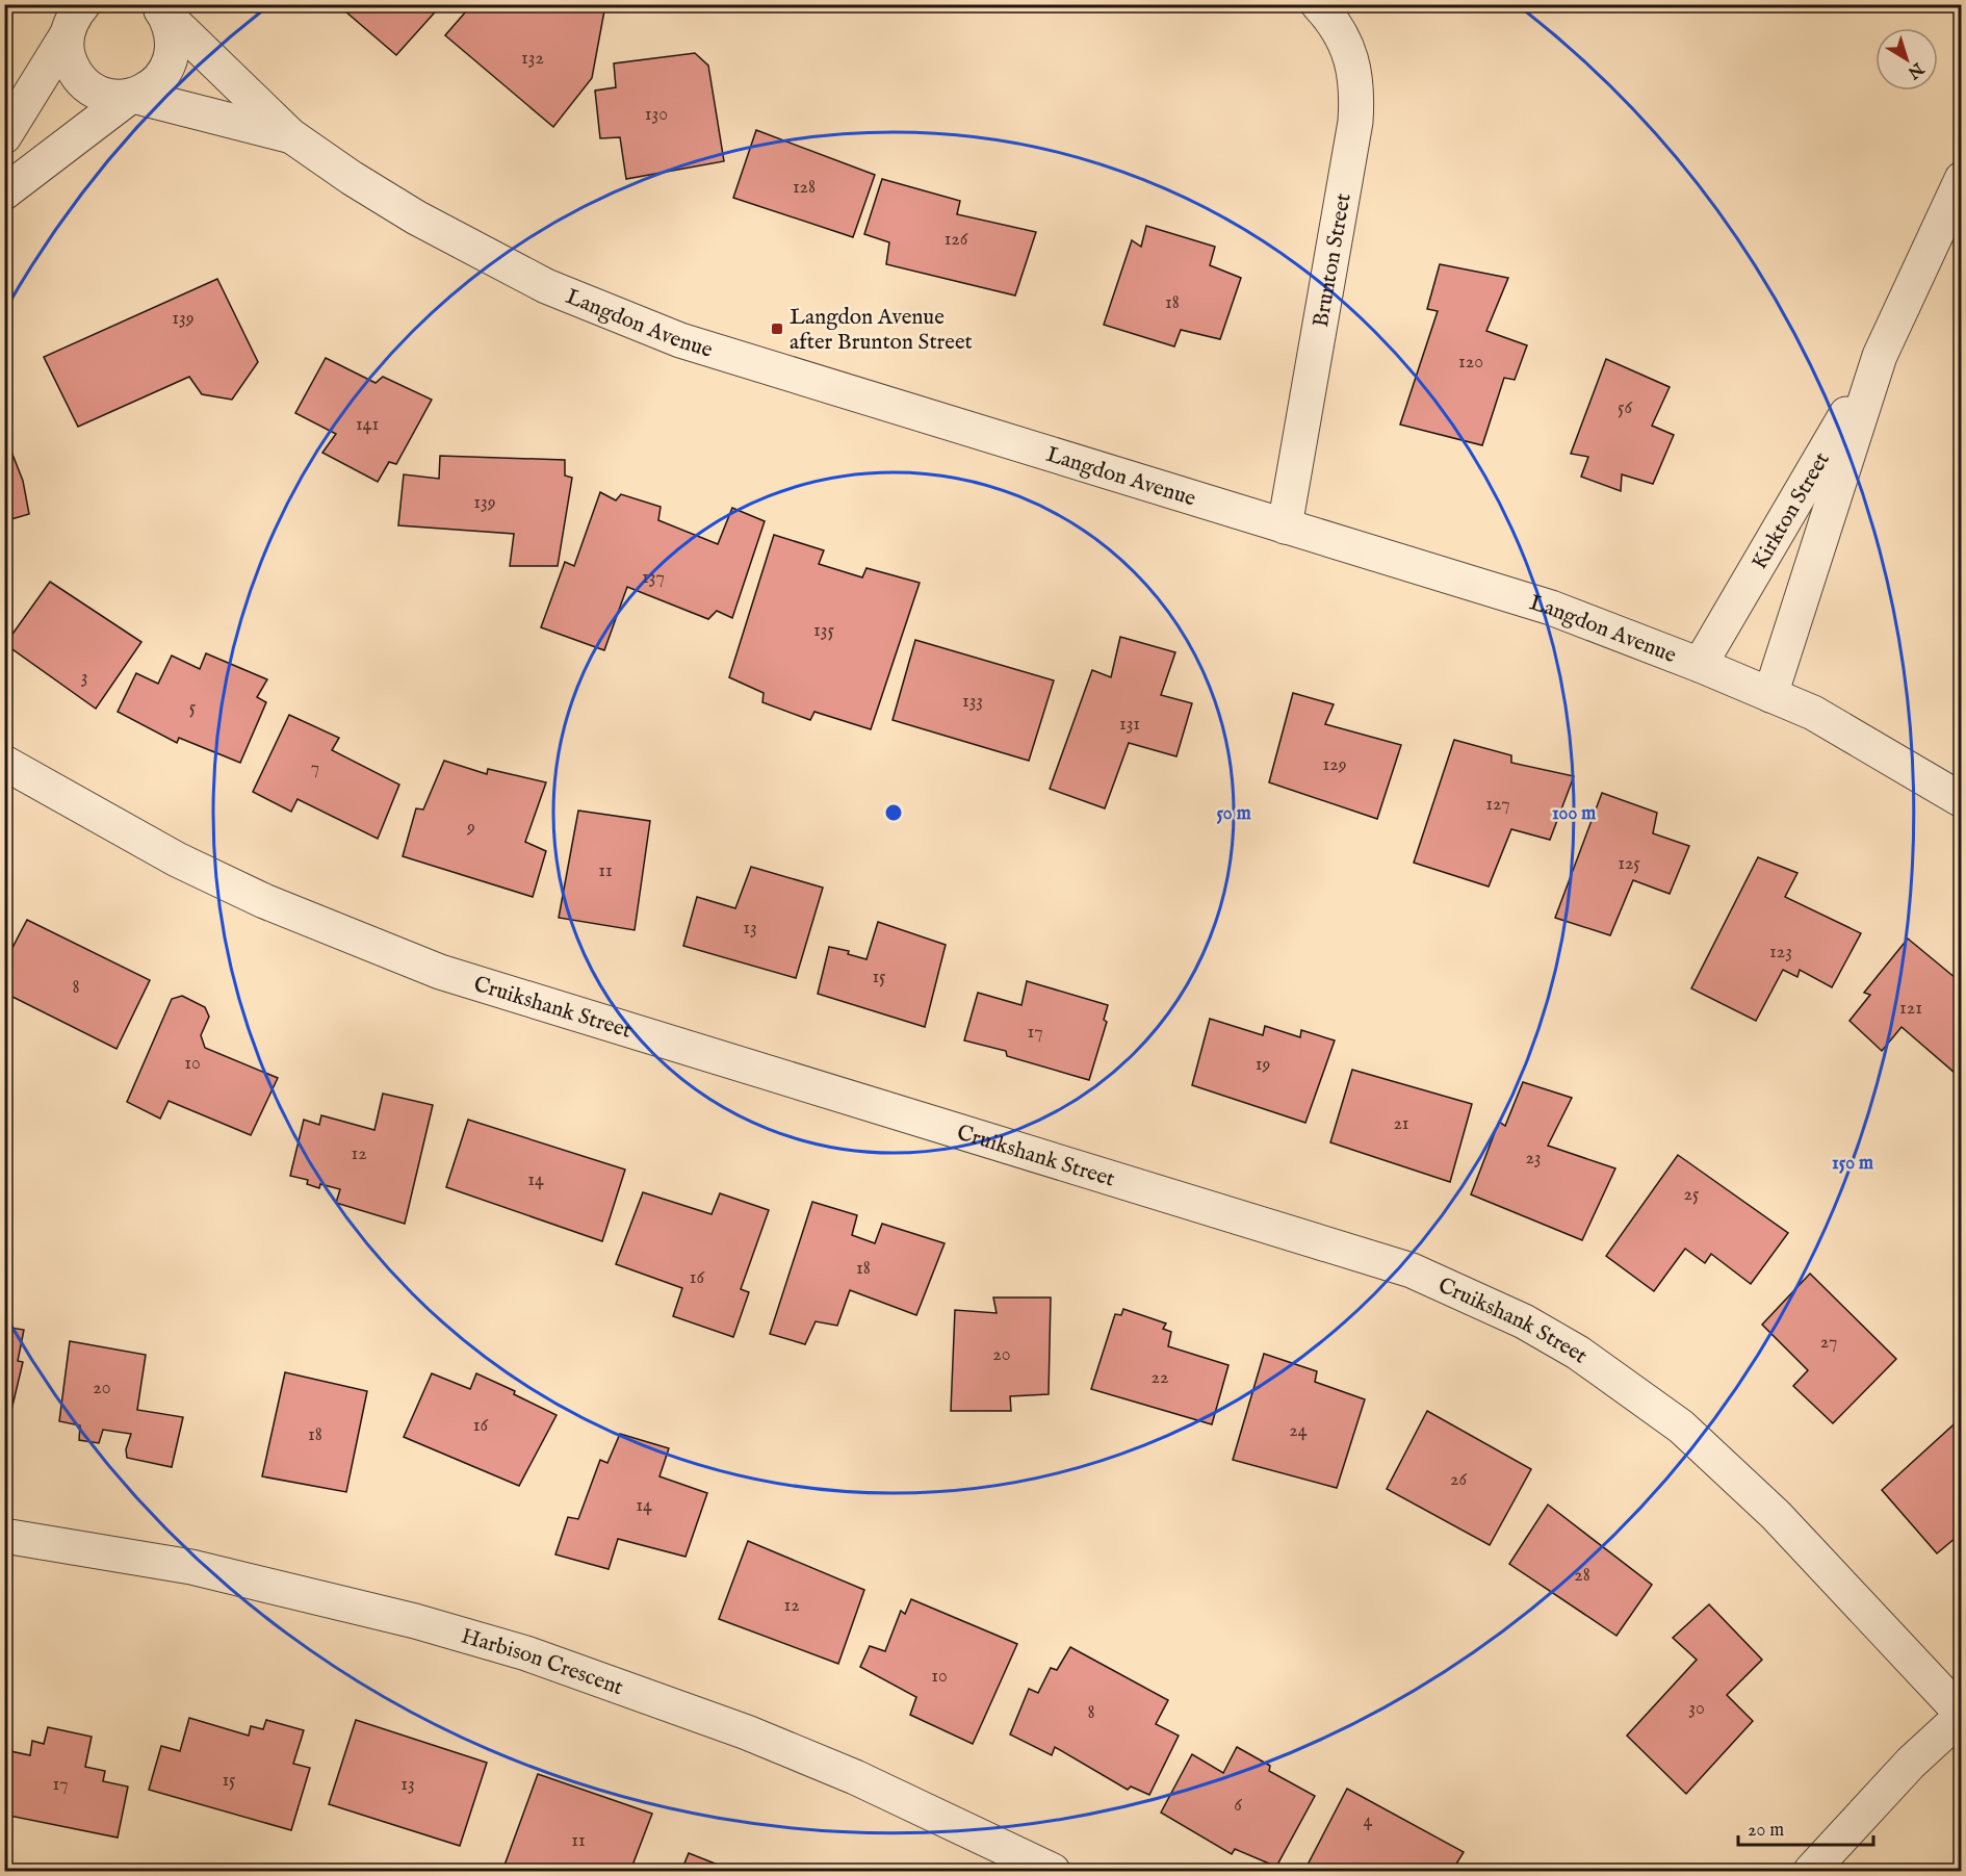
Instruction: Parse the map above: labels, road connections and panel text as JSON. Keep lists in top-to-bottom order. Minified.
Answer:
{"streets":{"street":["Brunton Street","Langdon Avenue","Kirkton Street","Cruikshank Street","Harbison Crescent"]},"crossings":[["Brunton Street","Langdon Avenue"],["Langdon Avenue","Kirkton Street"]],"places":{"transit":["Langdon Avenue after Brunton Street"]},"house_numbers":["132","130","128","126","18","139","120","56","141","139","137","135","3","133","5","131","129","7","127","9","125","11","13","123","15","8","121","17","10","19","21","12","23","14","25","18","16","27","20","22","20","16","24","18","26","14","28","12","10","30","8","15","17","13","6","4","11"],"scale_bar":"20 m","north":"bottom right","rings":["50 m","100 m","150 m"]}
